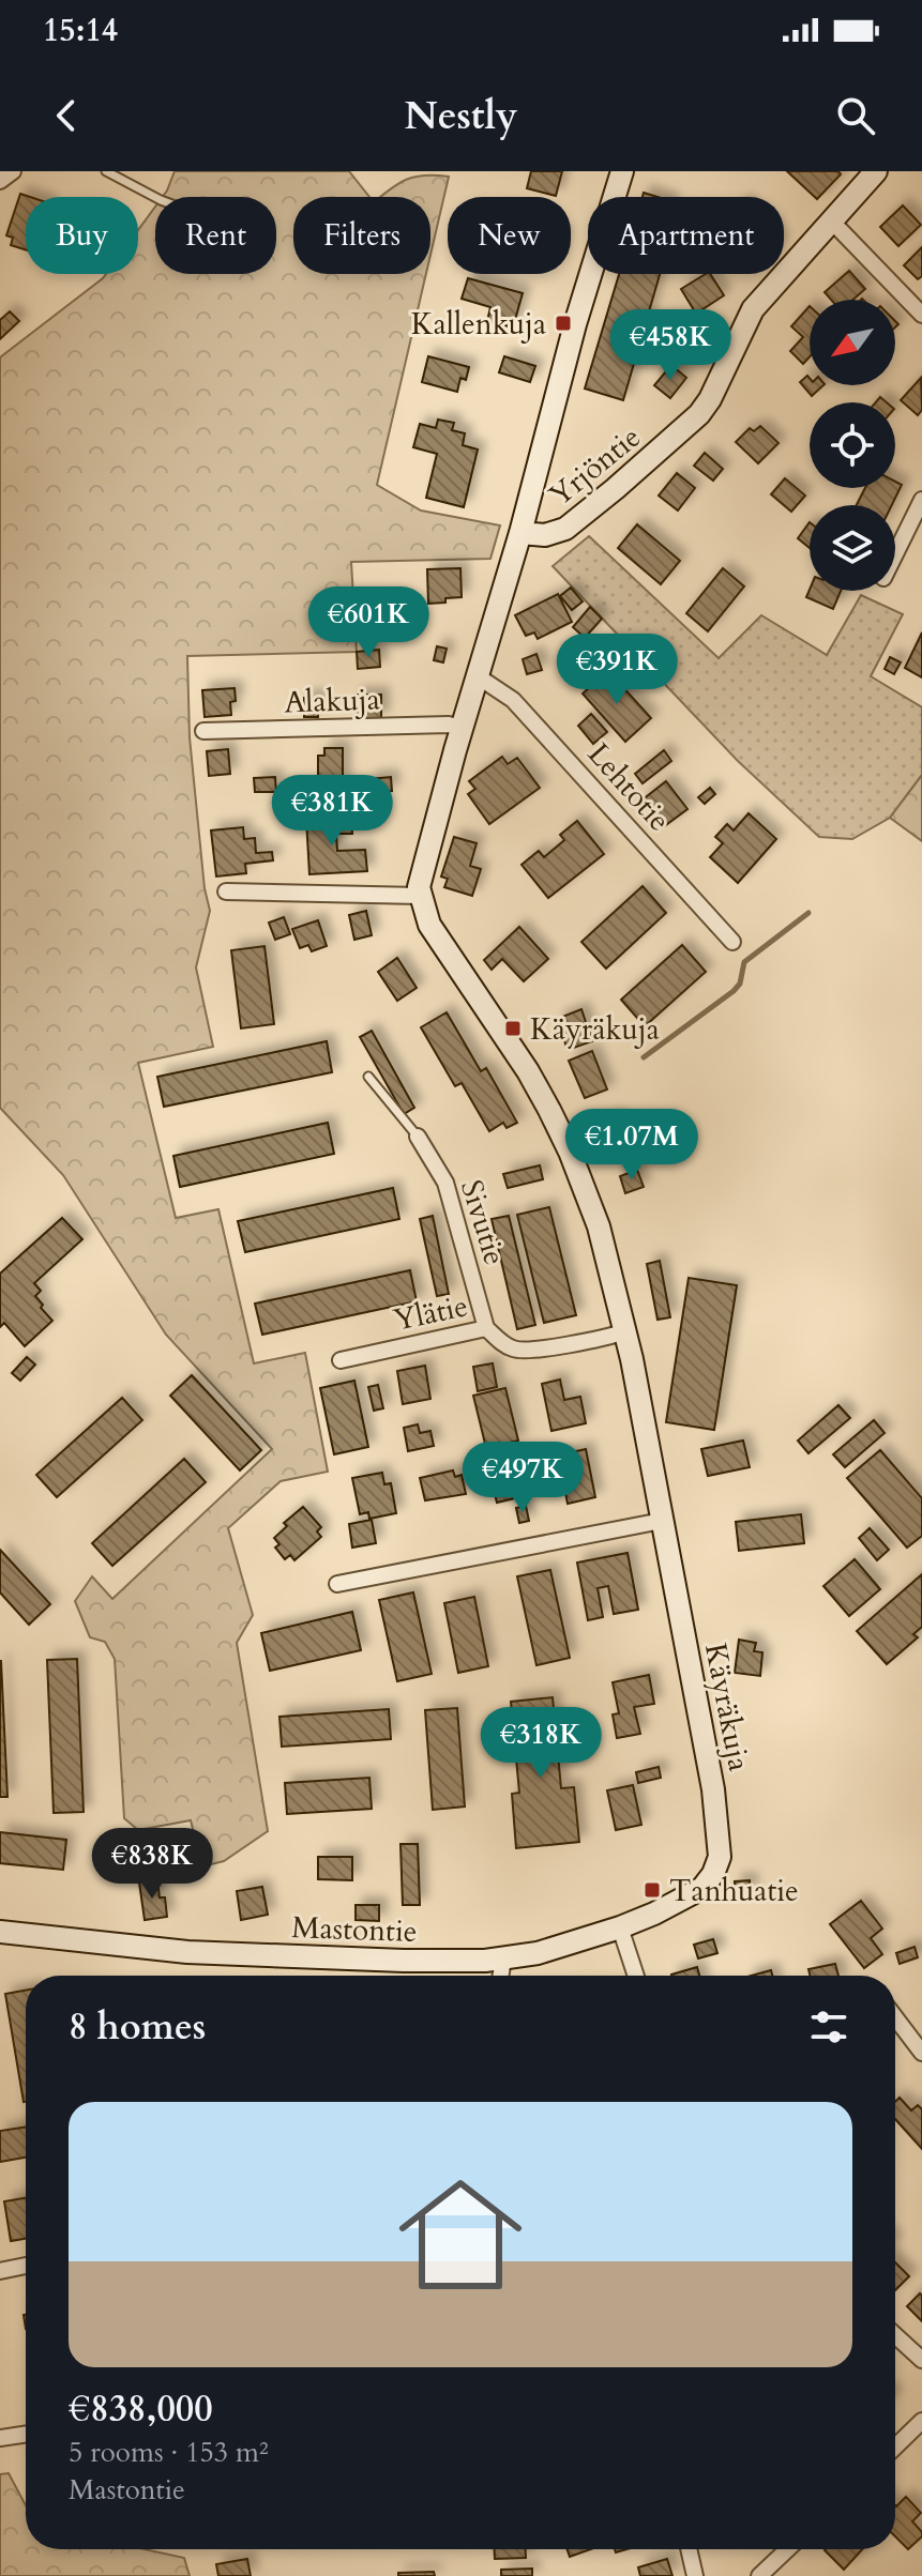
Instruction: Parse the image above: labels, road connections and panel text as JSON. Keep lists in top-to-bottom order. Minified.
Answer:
{"streets":{"street":["Yrjöntie","Alakuja","Lehtotie","Sivutie","Ylätie","Käyräkuja","Mastontie"]},"crossings":[["Sivutie","Ylätie"],["Ylätie","Käyräkuja"],["Käyräkuja","Mastontie"]],"places":{"transit":["Kallenkuja","Käyräkuja","Tanhuatie"]},"north":"bottom left","page":{"status":"15:14","header":"Nestly","chip":["Buy","Rent","Filters","New","Apartment"],"price":["€458K","€601K","€391K","€381K","€1.07M","€497K","€318K","€838K"],"heading":"8 homes","list":[{"name":"€838,000","note":"5 rooms · 153 m² · Mastontie"}]}}
